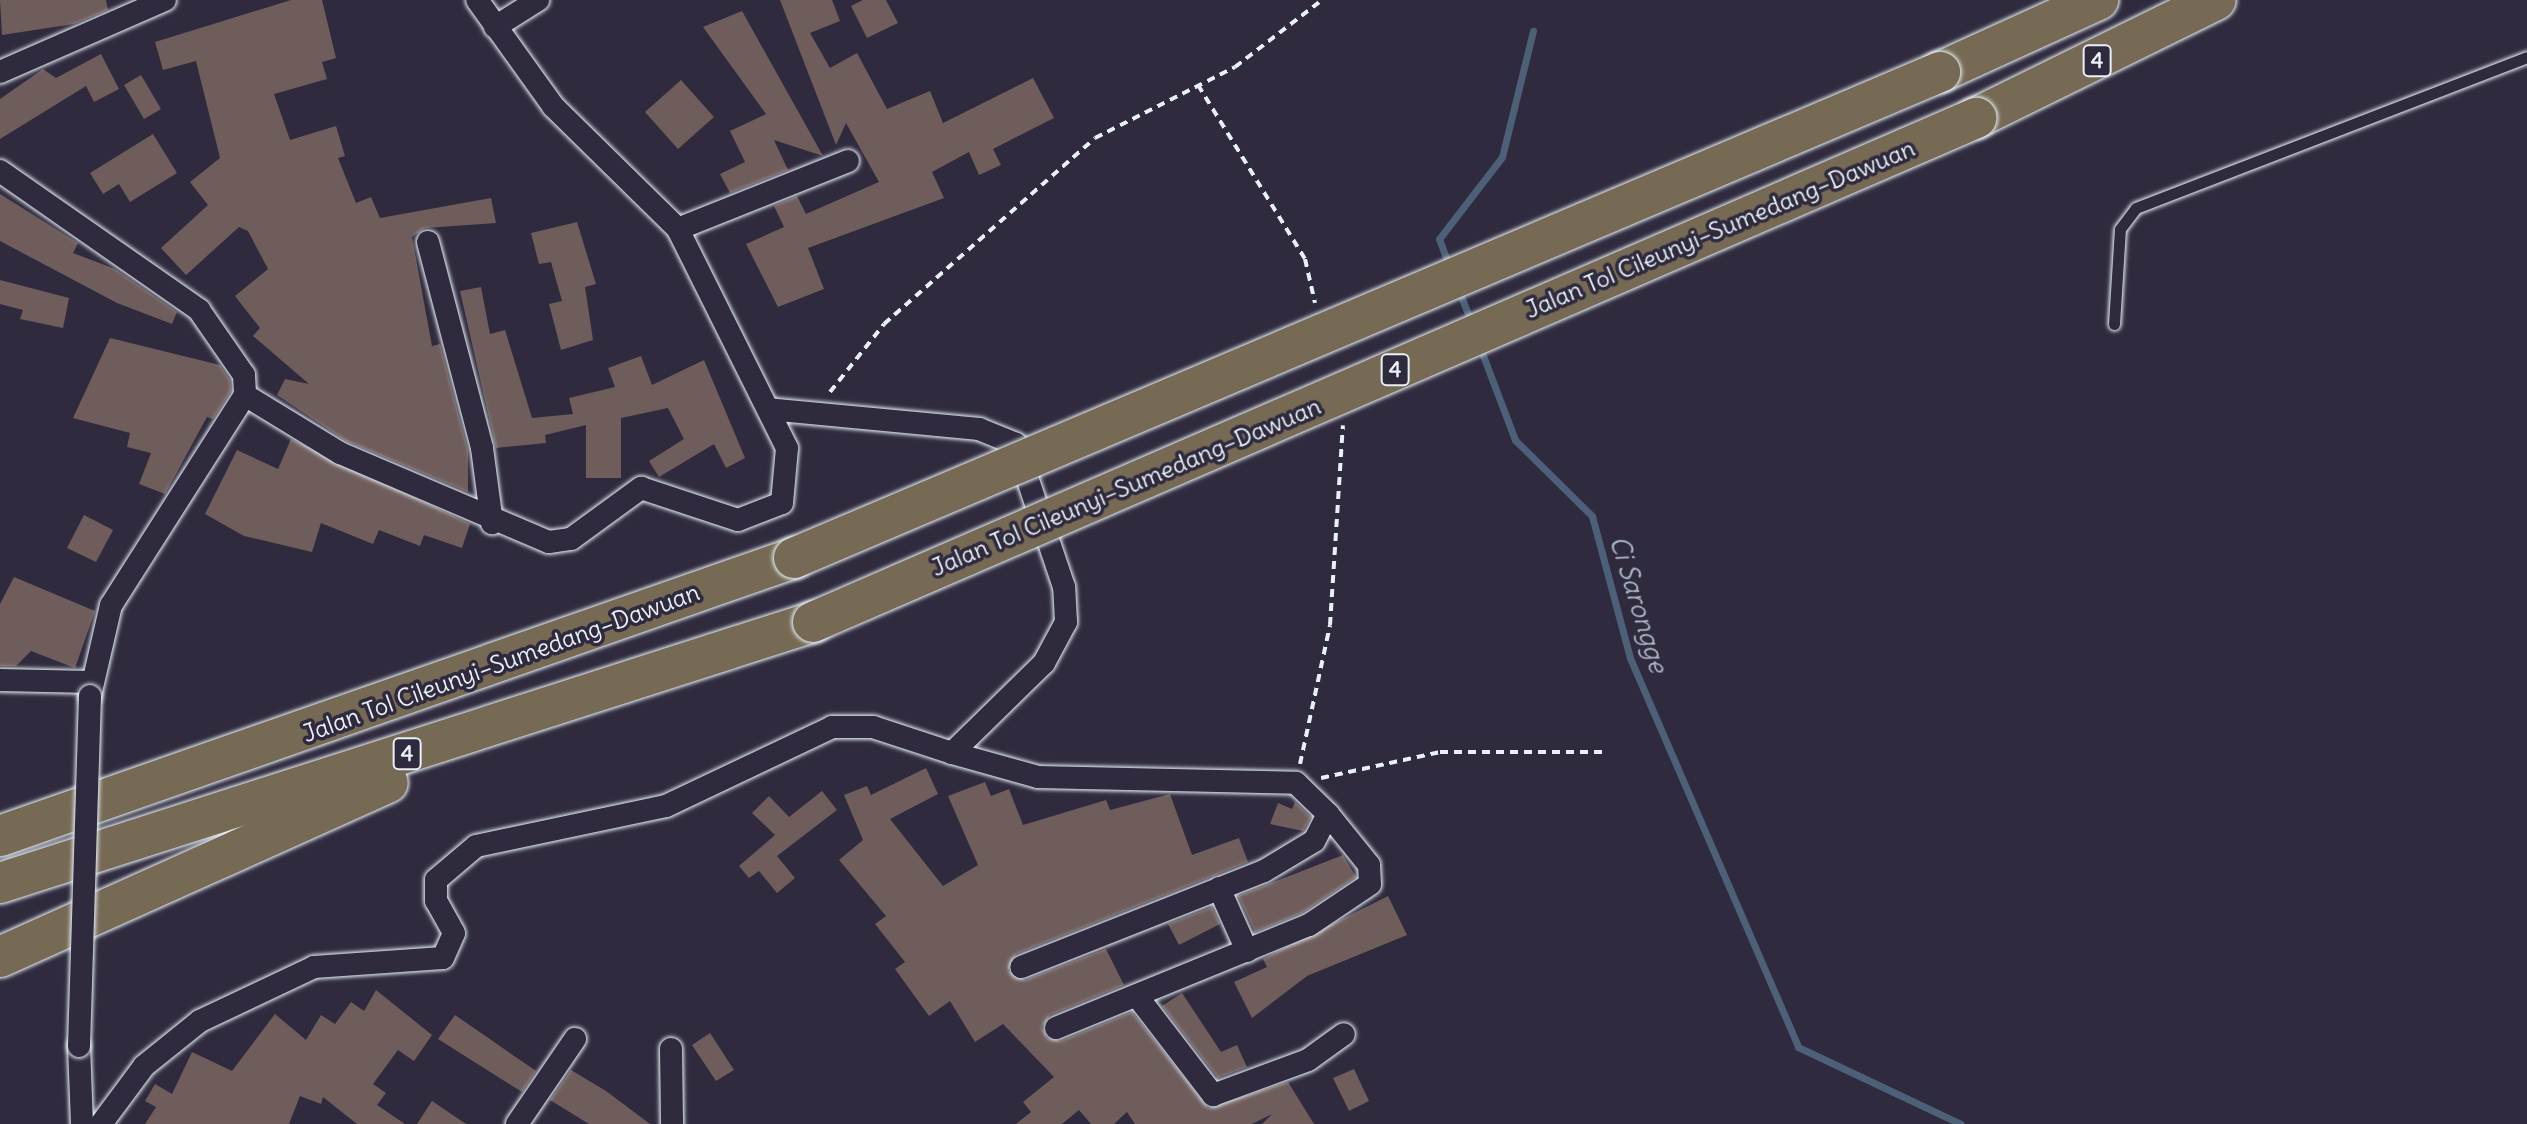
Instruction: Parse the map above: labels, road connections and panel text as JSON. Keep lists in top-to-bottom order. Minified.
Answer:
{"streets":{"highway":["4","Jalan Tol Cileunyi–Sumedang–Dawuan"]},"water":["Ci Sarongge"]}
